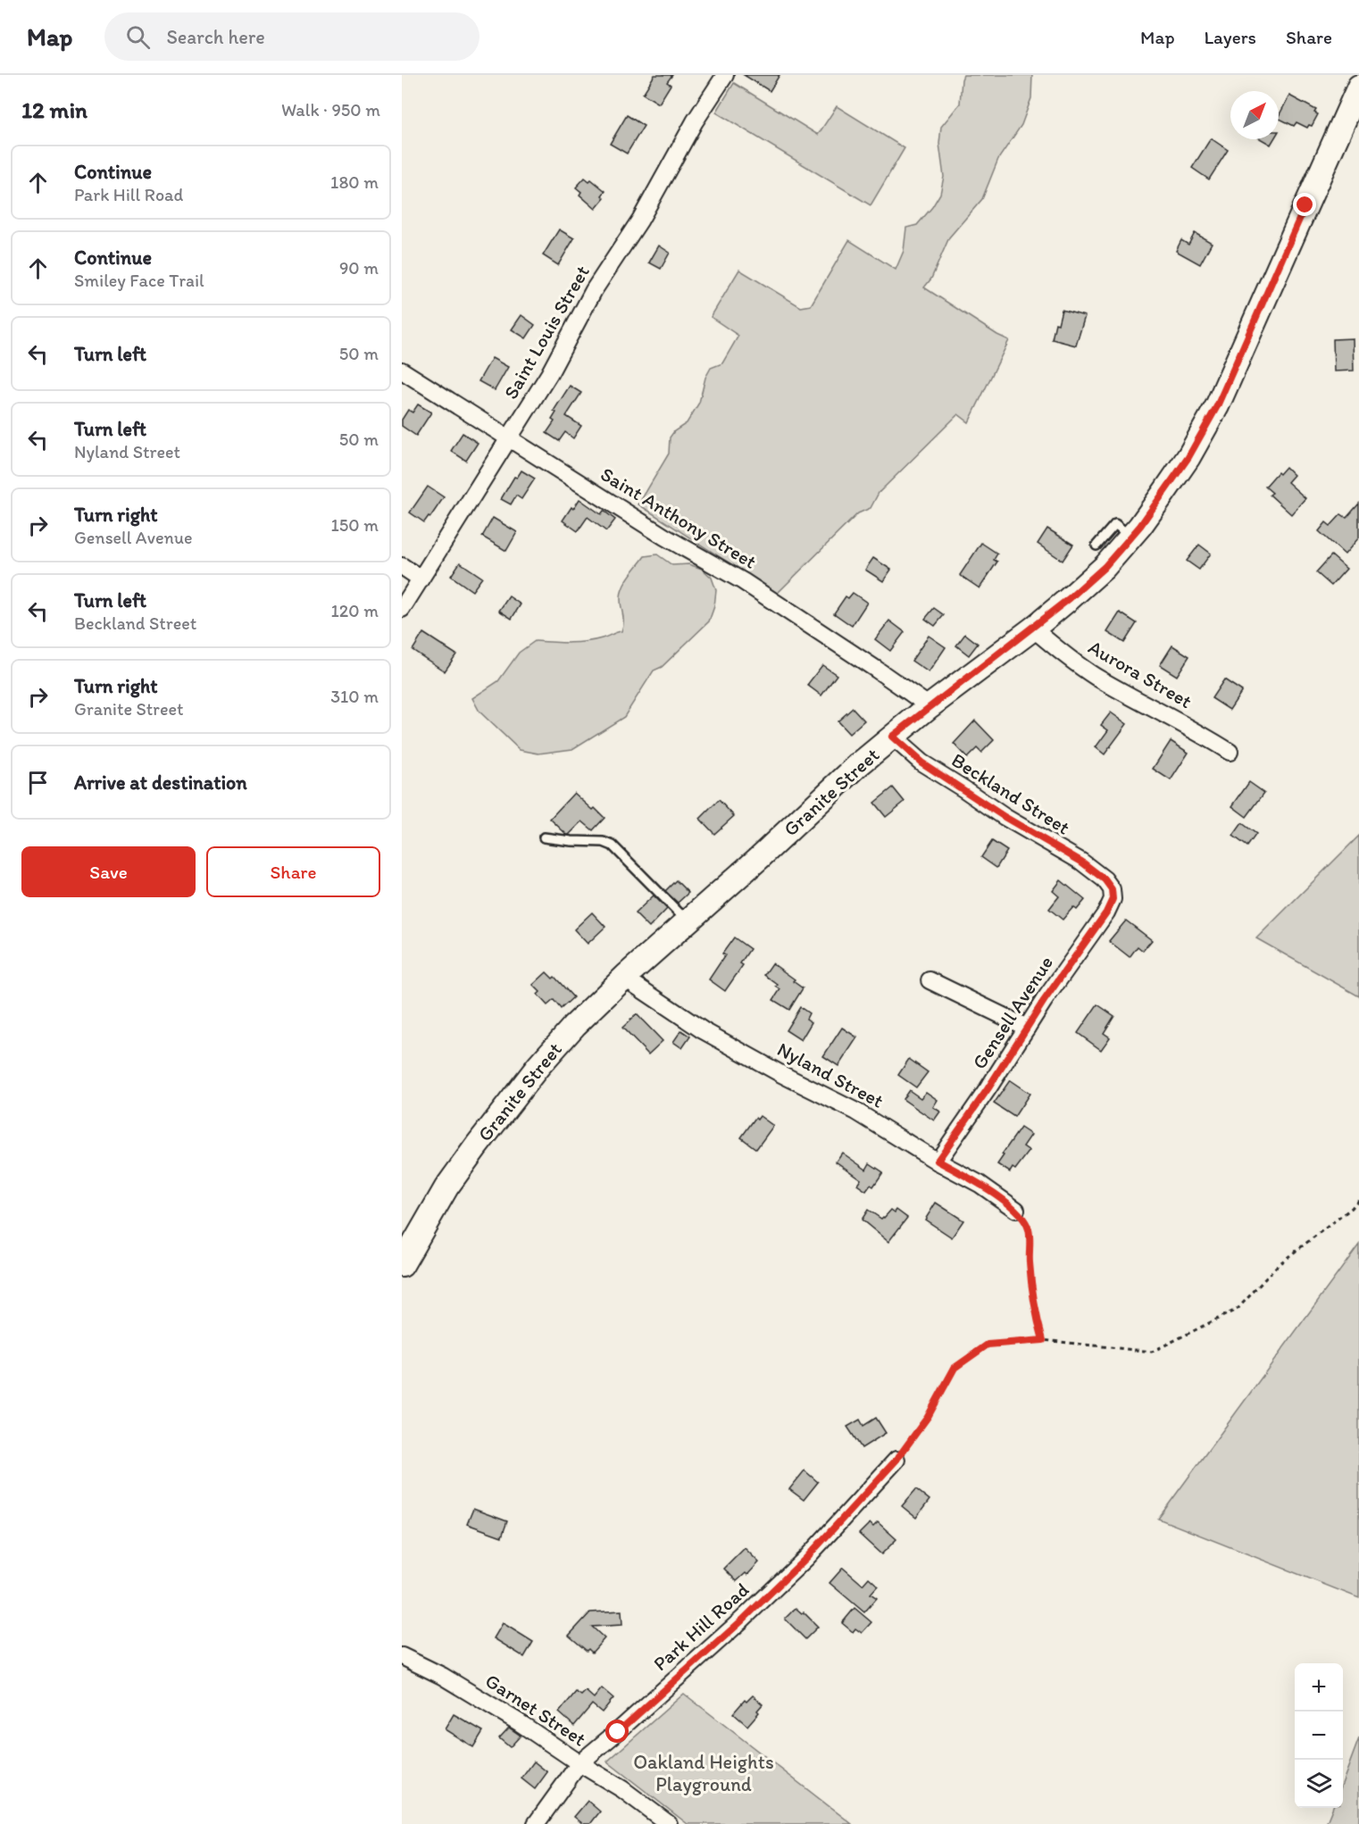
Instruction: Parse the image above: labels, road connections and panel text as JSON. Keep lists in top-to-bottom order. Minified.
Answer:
{"streets":{"street":["Saint Louis Street","Saint Anthony Street","Aurora Street","Granite Street","Beckland Street","Gensell Avenue","Nyland Street","Park Hill Road","Garnet Street"]},"crossings":[["Saint Louis Street","Saint Anthony Street"],["Saint Anthony Street","Granite Street"],["Aurora Street","Granite Street"],["Granite Street","Beckland Street"],["Granite Street","Nyland Street"],["Beckland Street","Gensell Avenue"],["Gensell Avenue","Nyland Street"],["Park Hill Road","Garnet Street"]],"parks":["Oakland Heights Playground"],"north":"top right","page":{"header":"Map","search":"Search here","nav":["Map","Layers","Share"],"heading":["12 min","Walk · 950 m"],"list":[["Continue","Park Hill Road","180 m"],["Continue","Smiley Face Trail","90 m"],["Turn left","50 m"],["Turn left","Nyland Street","50 m"],["Turn right","Gensell Avenue","150 m"],["Turn left","Beckland Street","120 m"],["Turn right","Granite Street","310 m"],"Arrive at destination"],"buttons":["Save","Share"],"map_buttons":["+","−"]}}
